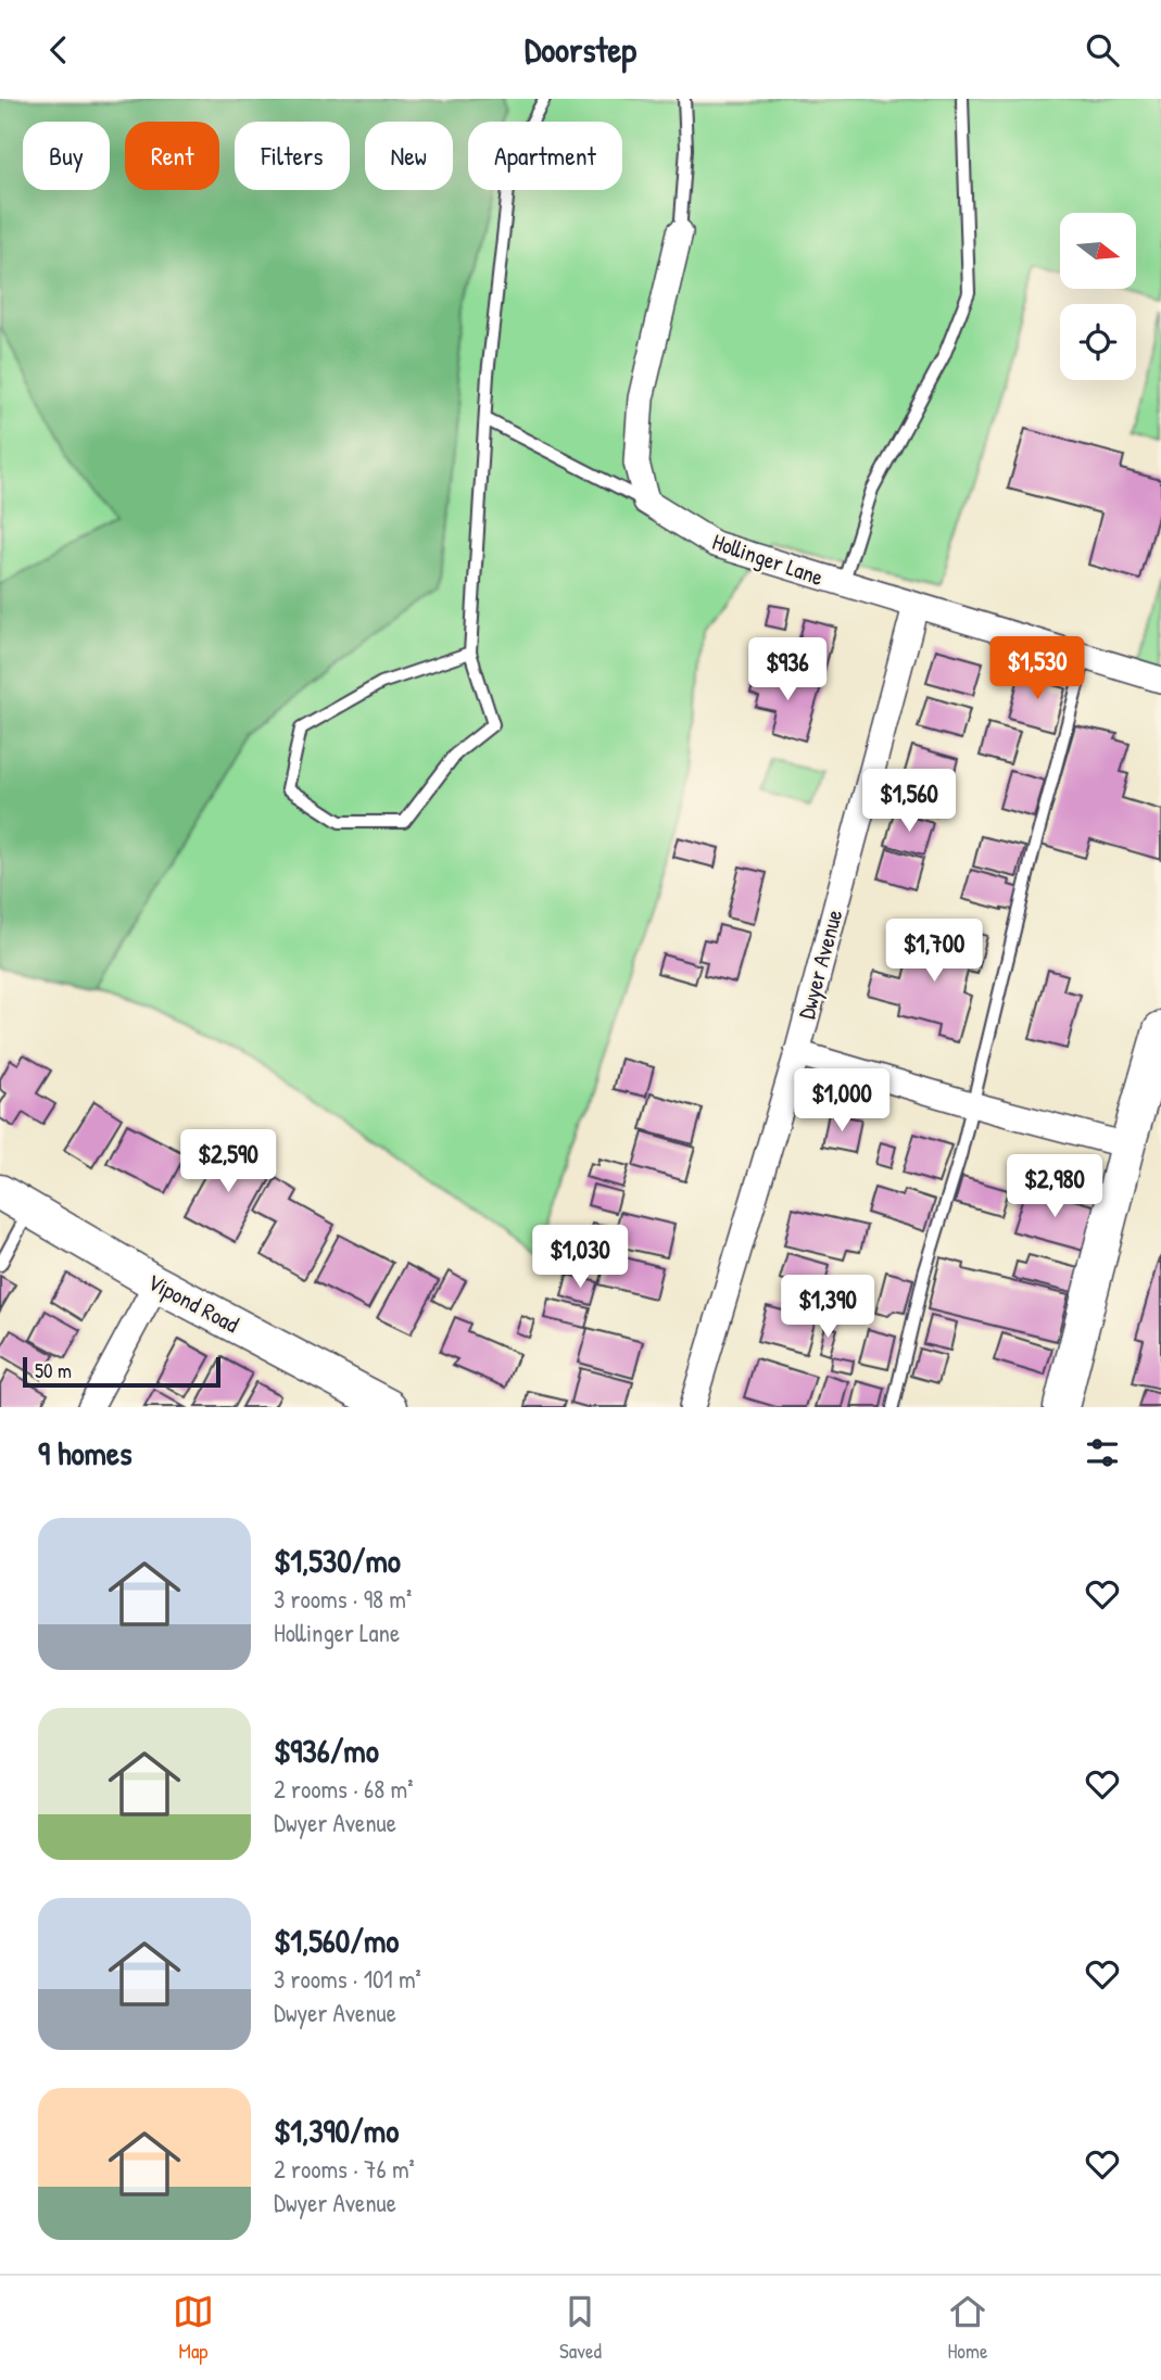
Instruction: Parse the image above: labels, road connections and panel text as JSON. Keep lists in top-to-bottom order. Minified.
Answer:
{"streets":{"street":["Hollinger Lane","Dwyer Avenue","Vipond Road"]},"crossings":[["Hollinger Lane","Dwyer Avenue"]],"scale_bar":"50 m","north":"right","page":{"header":"Doorstep","chip":["Buy","Rent","Filters","New","Apartment"],"price":["$1,530","$936","$1,560","$1,700","$1,000","$2,590","$2,980","$1,030","$1,390"],"scale":"50 m","heading":"9 homes","list":[{"name":"$1,530/mo","note":"3 rooms · 98 m² · Hollinger Lane"},{"name":"$936/mo","note":"2 rooms · 68 m² · Dwyer Avenue"},{"name":"$1,560/mo","note":"3 rooms · 101 m² · Dwyer Avenue"},{"name":"$1,390/mo","note":"2 rooms · 76 m² · Dwyer Avenue"}],"tabs":["Map","Saved","Home"]}}
